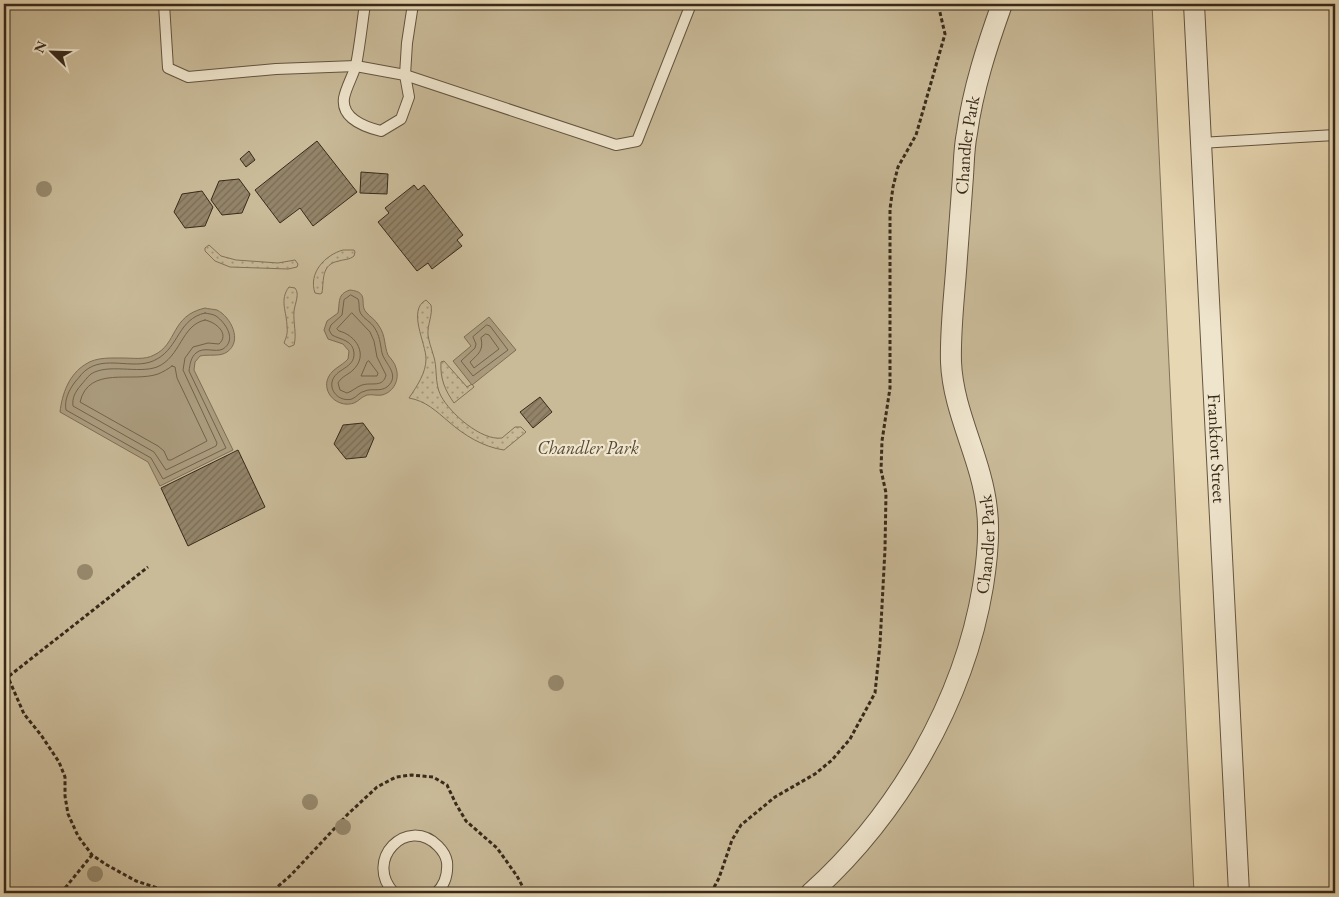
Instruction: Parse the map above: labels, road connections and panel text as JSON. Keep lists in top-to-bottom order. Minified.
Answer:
{"streets":{"street":["Chandler Park","Frankfort Street"]},"parks":["Chandler Park"],"north":"top left"}
